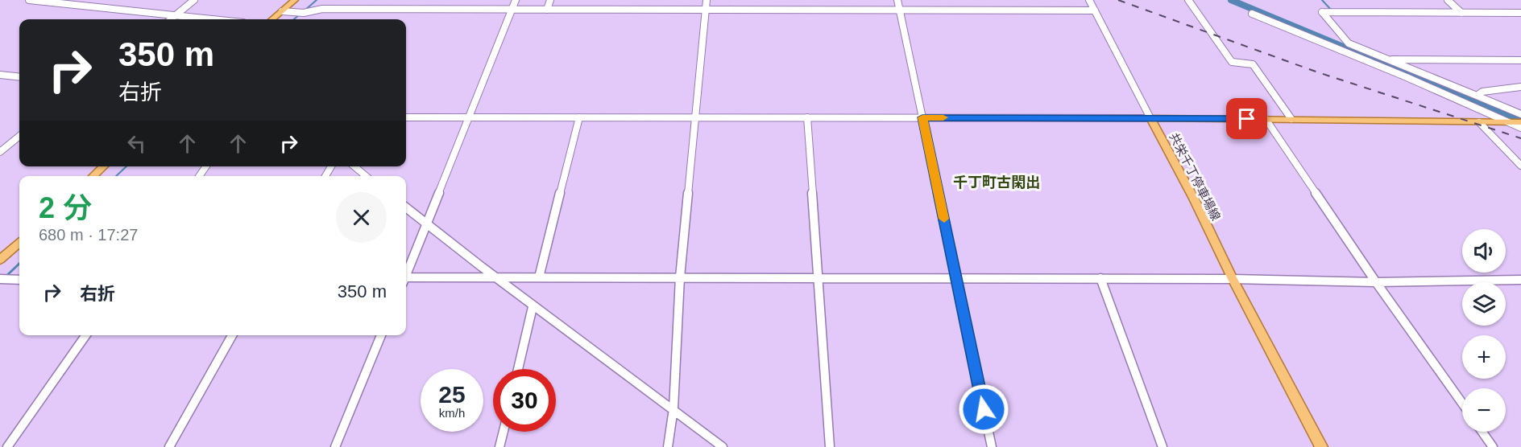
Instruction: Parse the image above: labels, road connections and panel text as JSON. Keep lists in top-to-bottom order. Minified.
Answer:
{"streets":{"main road":["共栄千丁停車場線"]},"districts":["千丁町古閑出"],"page":{"turn":["350 m","右折"],"heading":["2 分","680 m · 17:27"],"map_buttons":["+","−"],"list":[{"name":"右折","value":"350 m"}],"speed":"25 km/h","limit":"30"}}
